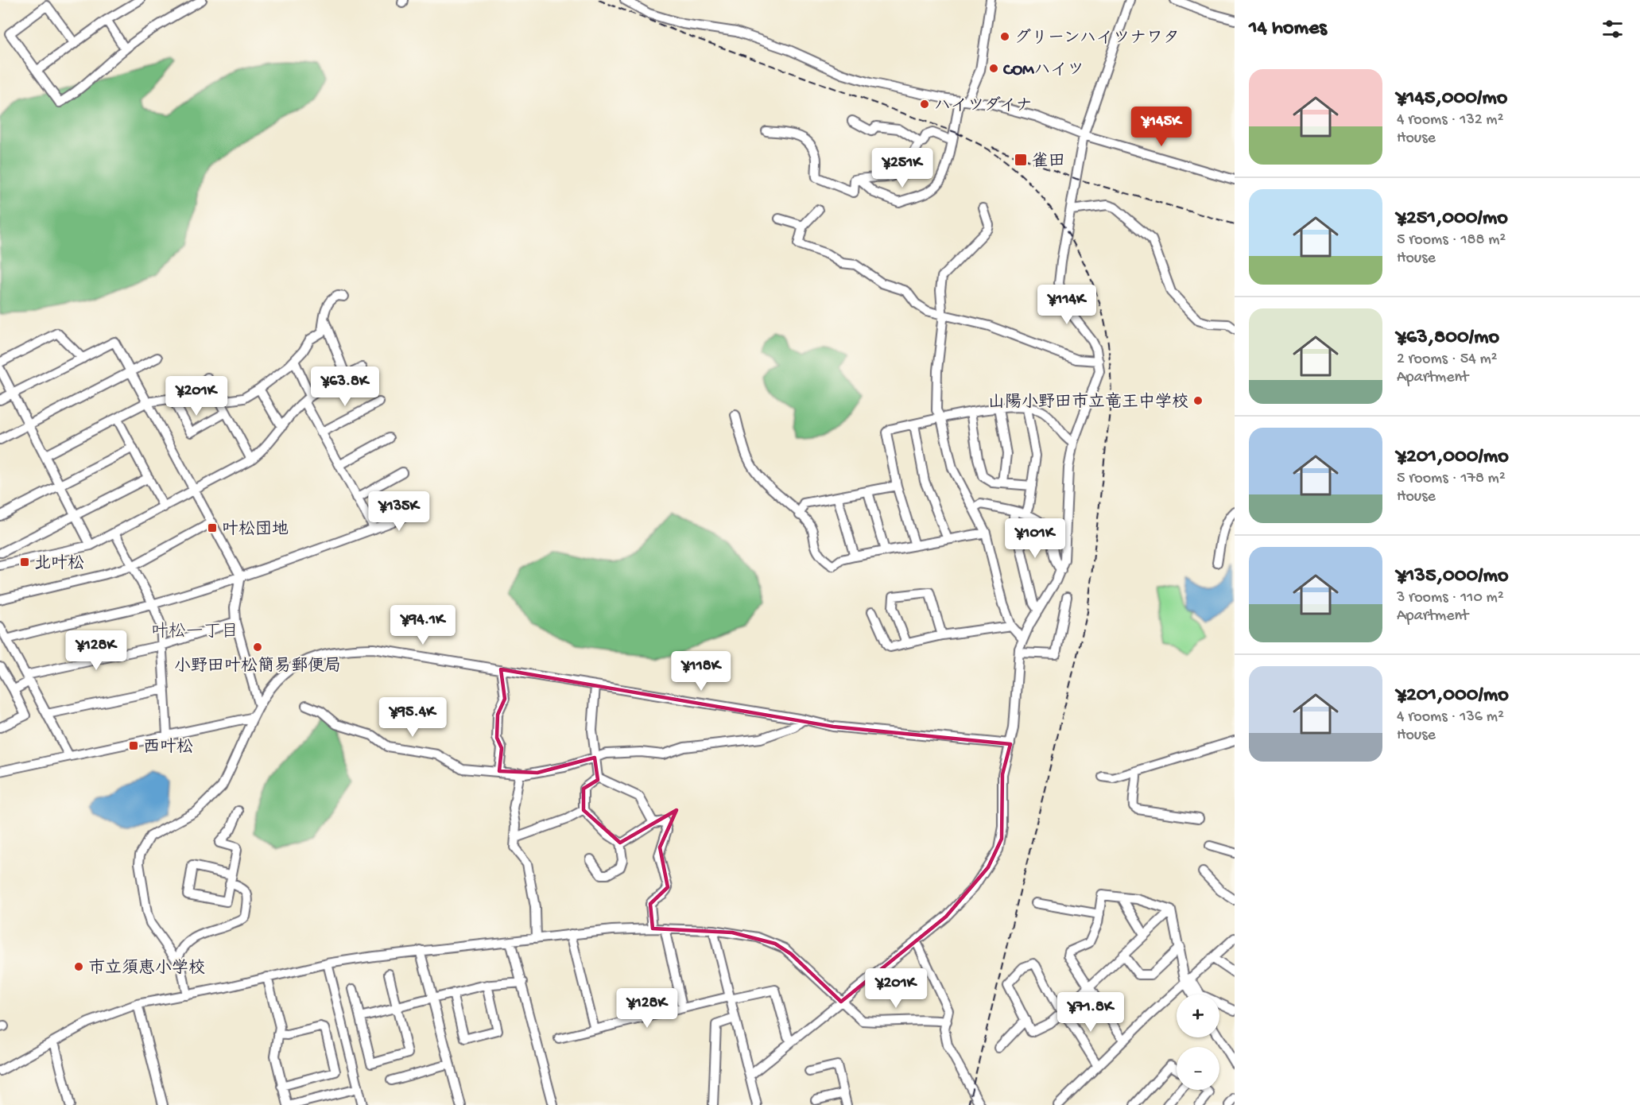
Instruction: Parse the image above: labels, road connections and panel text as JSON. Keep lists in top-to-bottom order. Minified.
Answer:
{"districts":["叶松一丁目"],"places":{"other":["グリーンハイツナワタ","COMハイツ","ハイツダイナ","山陽小野田市立竜王中学校","小野田叶松簡易郵便局","市立須恵小学校"],"transit":["雀田","叶松団地","北叶松","西叶松"]},"page":{"heading":"14 homes","list":[{"name":"¥145,000/mo","note":"4 rooms · 132 m² · House"},{"name":"¥251,000/mo","note":"5 rooms · 188 m² · House"},{"name":"¥63,800/mo","note":"2 rooms · 54 m² · Apartment"},{"name":"¥201,000/mo","note":"5 rooms · 178 m² · House"},{"name":"¥135,000/mo","note":"3 rooms · 110 m² · Apartment"},{"name":"¥201,000/mo","note":"4 rooms · 136 m² · House"}],"price":["¥145K","¥251K","¥114K","¥63.8K","¥201K","¥135K","¥101K","¥94.1K","¥128K","¥118K","¥95.4K","¥201K","¥128K","¥71.8K"],"map_buttons":["+","−"]}}
